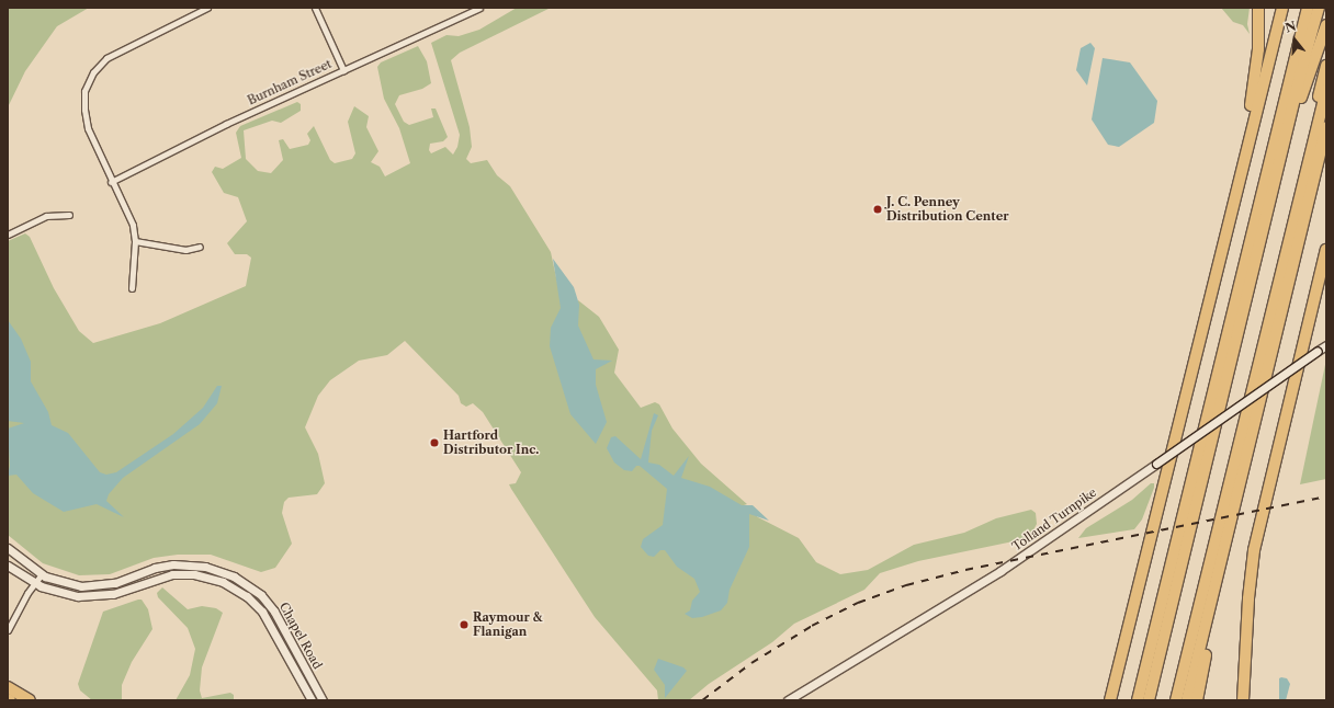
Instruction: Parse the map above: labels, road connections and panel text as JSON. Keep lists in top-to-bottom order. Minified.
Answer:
{"streets":{"street":["Burnham Street","Tolland Turnpike","Chapel Road"]},"places":["J. C. Penney Distribution Center","Hartford Distributor Inc.","Raymour & Flanigan"],"north":"top"}
